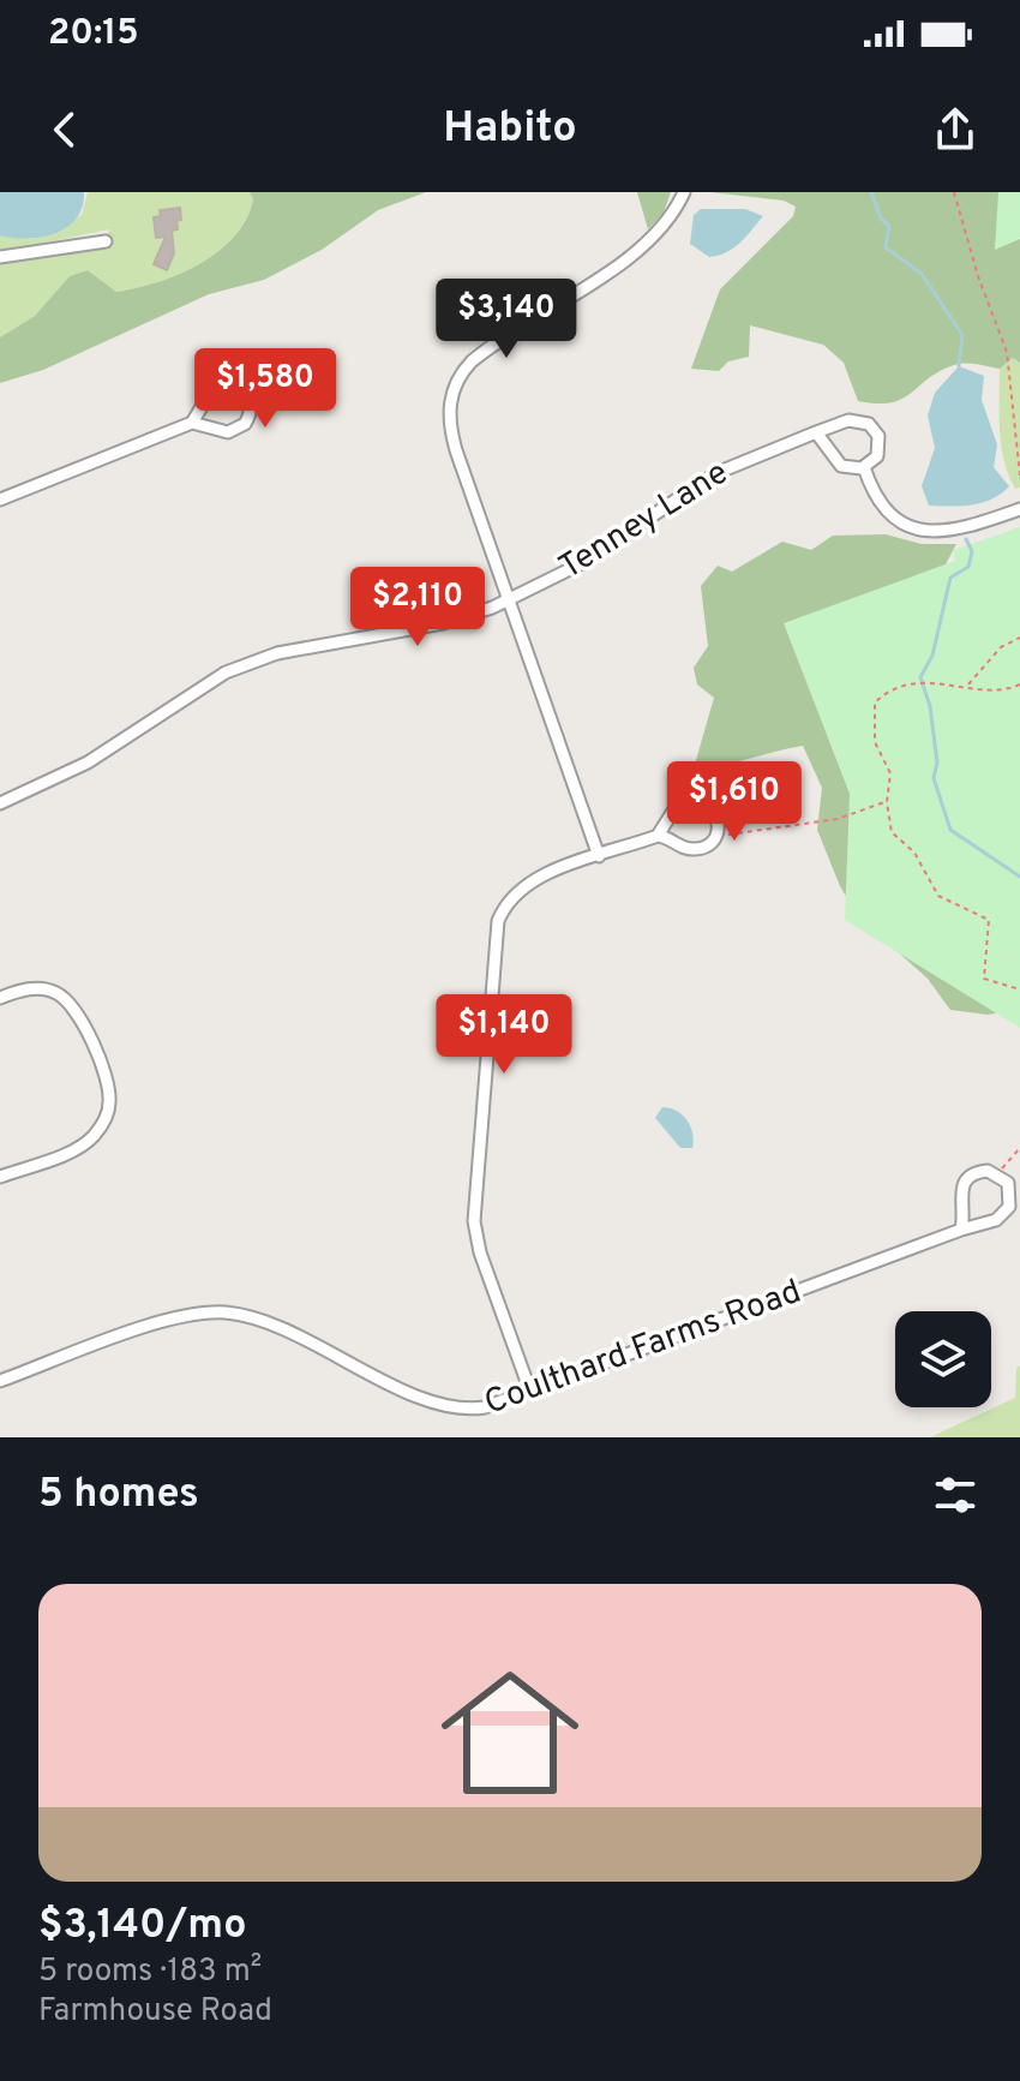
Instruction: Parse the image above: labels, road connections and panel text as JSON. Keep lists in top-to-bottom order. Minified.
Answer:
{"streets":{"street":["Tenney Lane","Coulthard Farms Road"]},"page":{"status":"20:15","header":"Habito","price":["$3,140","$1,580","$2,110","$1,610","$1,140"],"heading":"5 homes","list":[{"name":"$3,140/mo","note":"5 rooms · 183 m² · Farmhouse Road"}]}}
